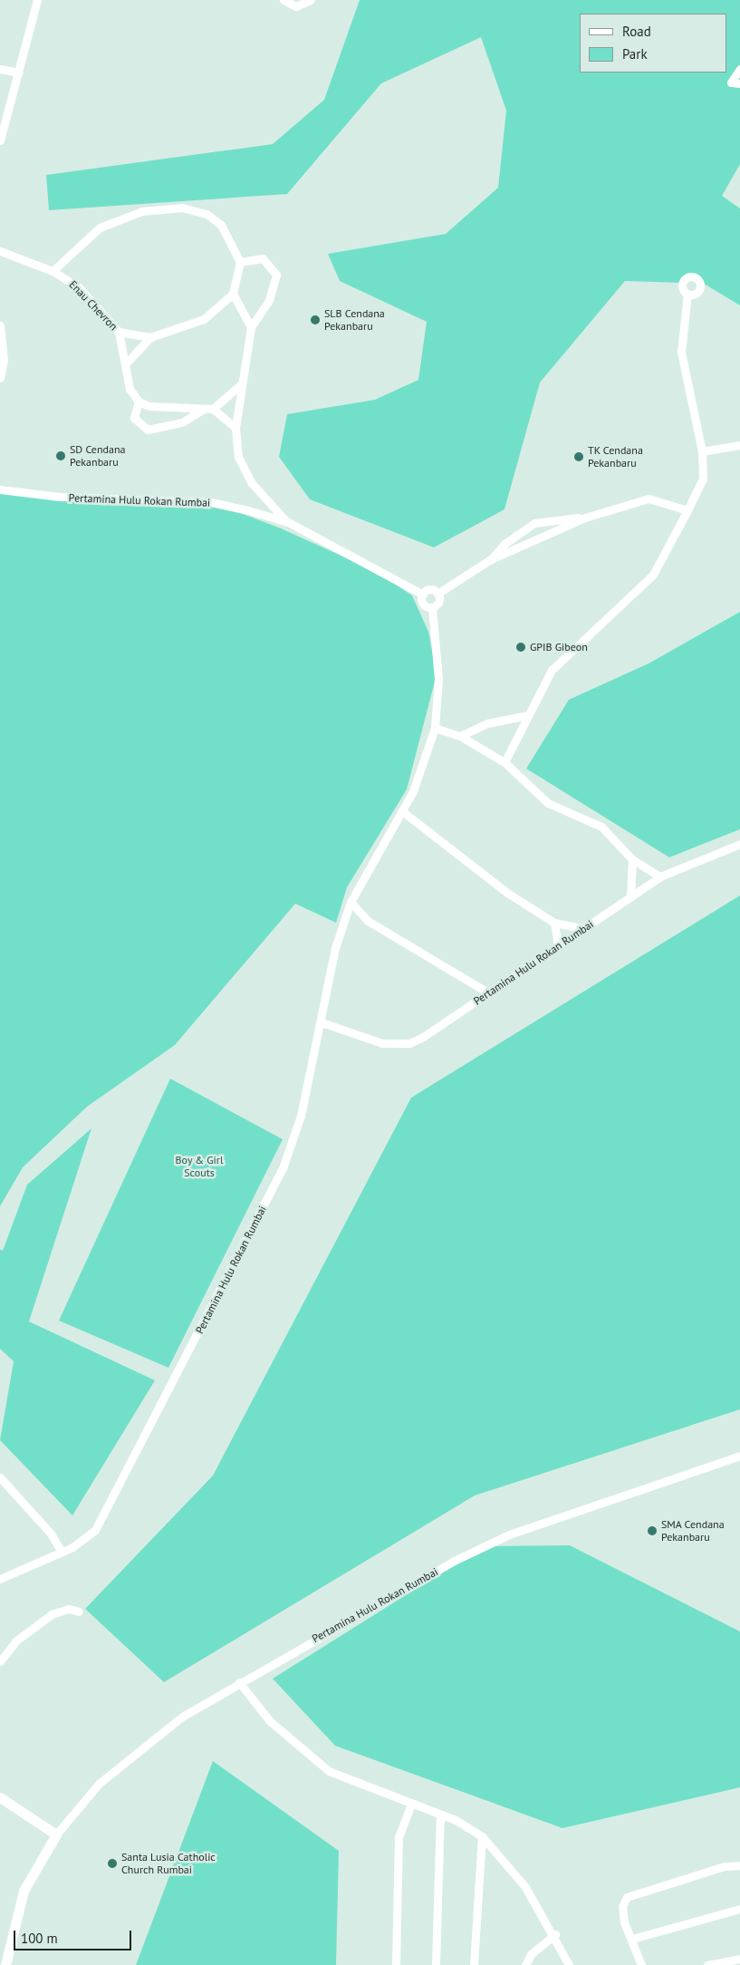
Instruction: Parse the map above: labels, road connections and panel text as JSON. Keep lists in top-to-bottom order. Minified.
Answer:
{"streets":{"street":["Enau Chevron","Pertamina Hulu Rokan Rumbai"]},"parks":["Boy & Girl Scouts"],"places":["SLB Cendana Pekanbaru","SD Cendana Pekanbaru","TK Cendana Pekanbaru","GPIB Gibeon","SMA Cendana Pekanbaru","Santa Lusia Catholic Church Rumbai"],"legend":["Road","Park"],"scale_bar":"100 m"}
